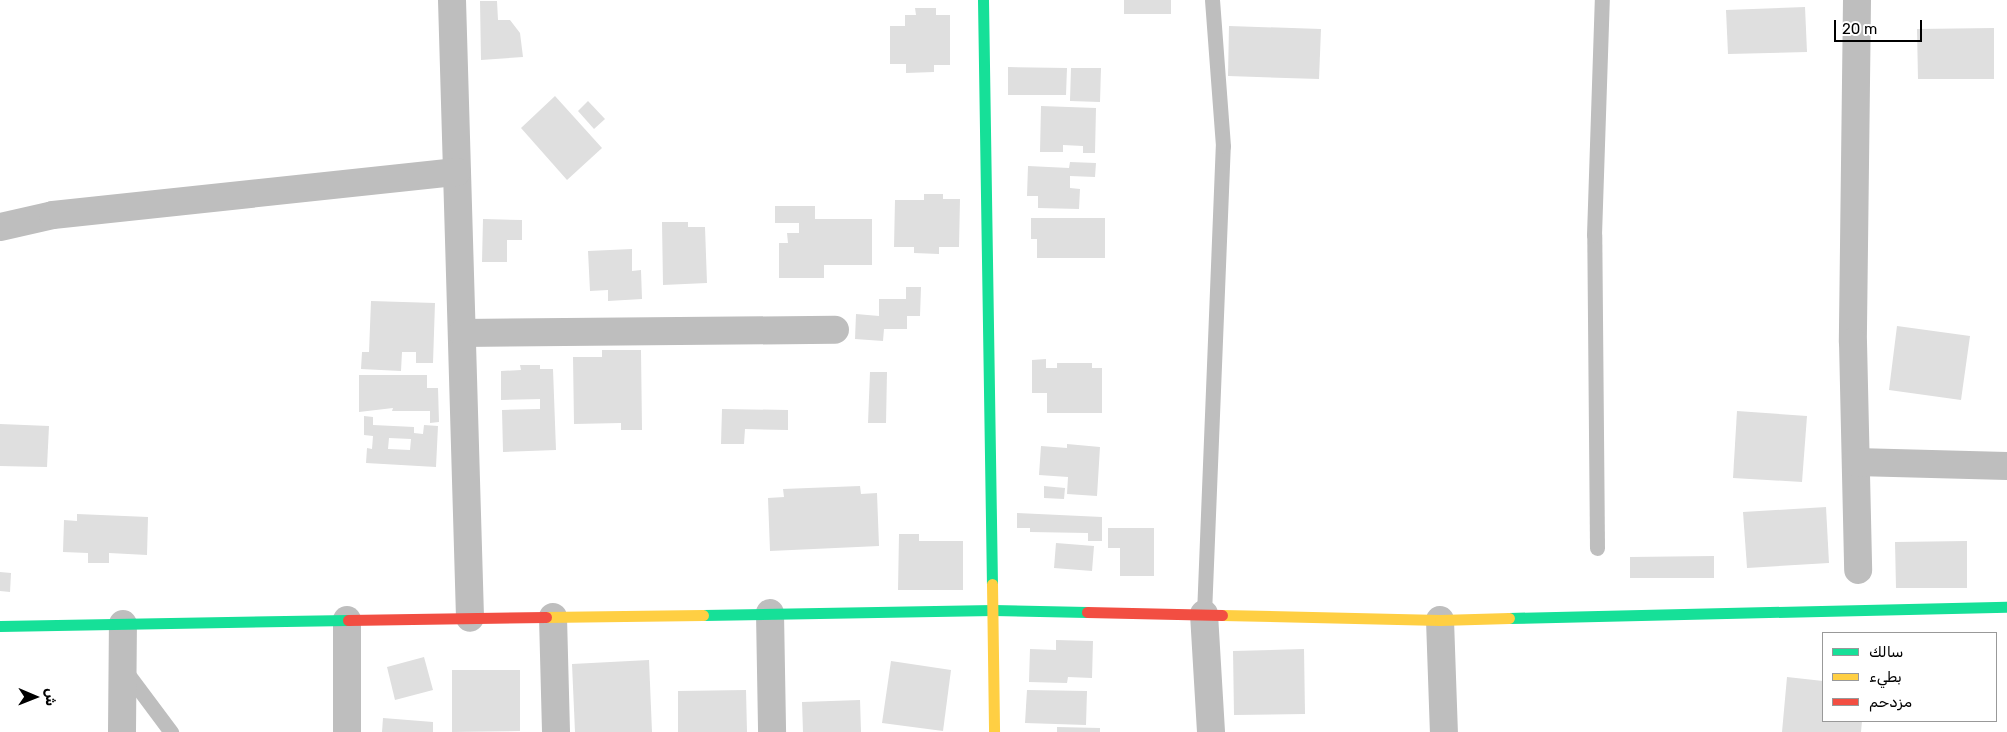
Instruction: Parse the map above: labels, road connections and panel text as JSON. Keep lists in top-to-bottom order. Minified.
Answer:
{"legend":["سالك","بطيء","مزدحم"],"scale_bar":"20 m","north":"right"}
